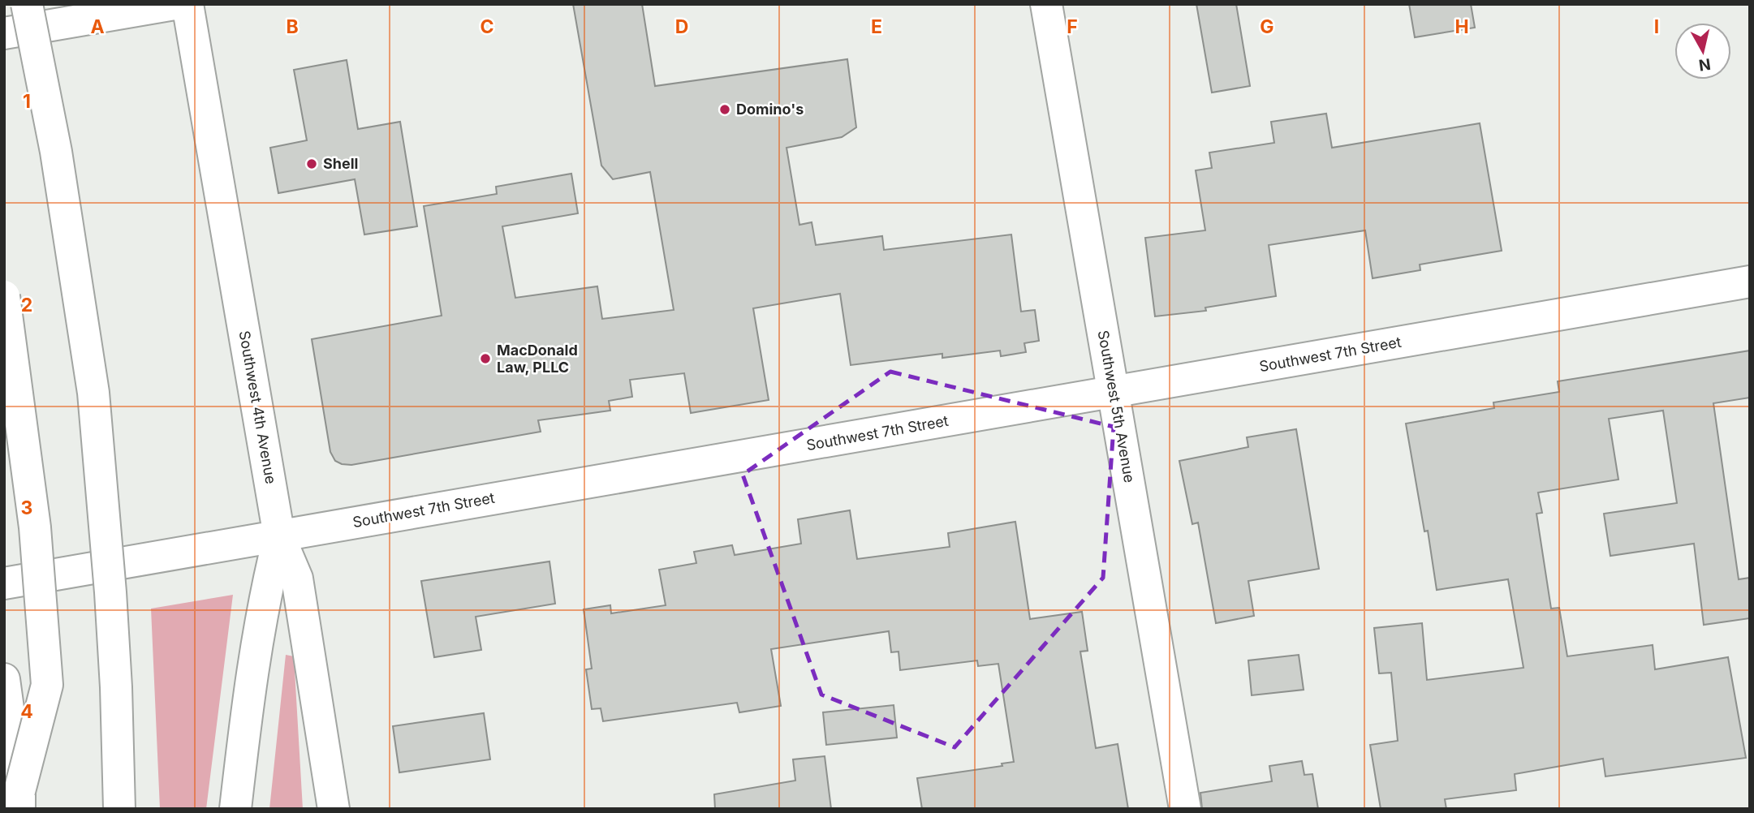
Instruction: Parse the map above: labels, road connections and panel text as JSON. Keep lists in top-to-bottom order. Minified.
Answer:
{"streets":{"main road":["Southwest 7th Street","Southwest 5th Avenue","Southwest 4th Avenue"]},"crossings":[["Southwest 7th Street","Southwest 5th Avenue"],["Southwest 7th Street","Southwest 4th Avenue"]],"places":["Domino's","Shell","MacDonald Law, PLLC"],"north":"bottom","grid":{"columns":["A","B","C","D","E","F","G","H","I"],"rows":["1","2","3","4"]}}
